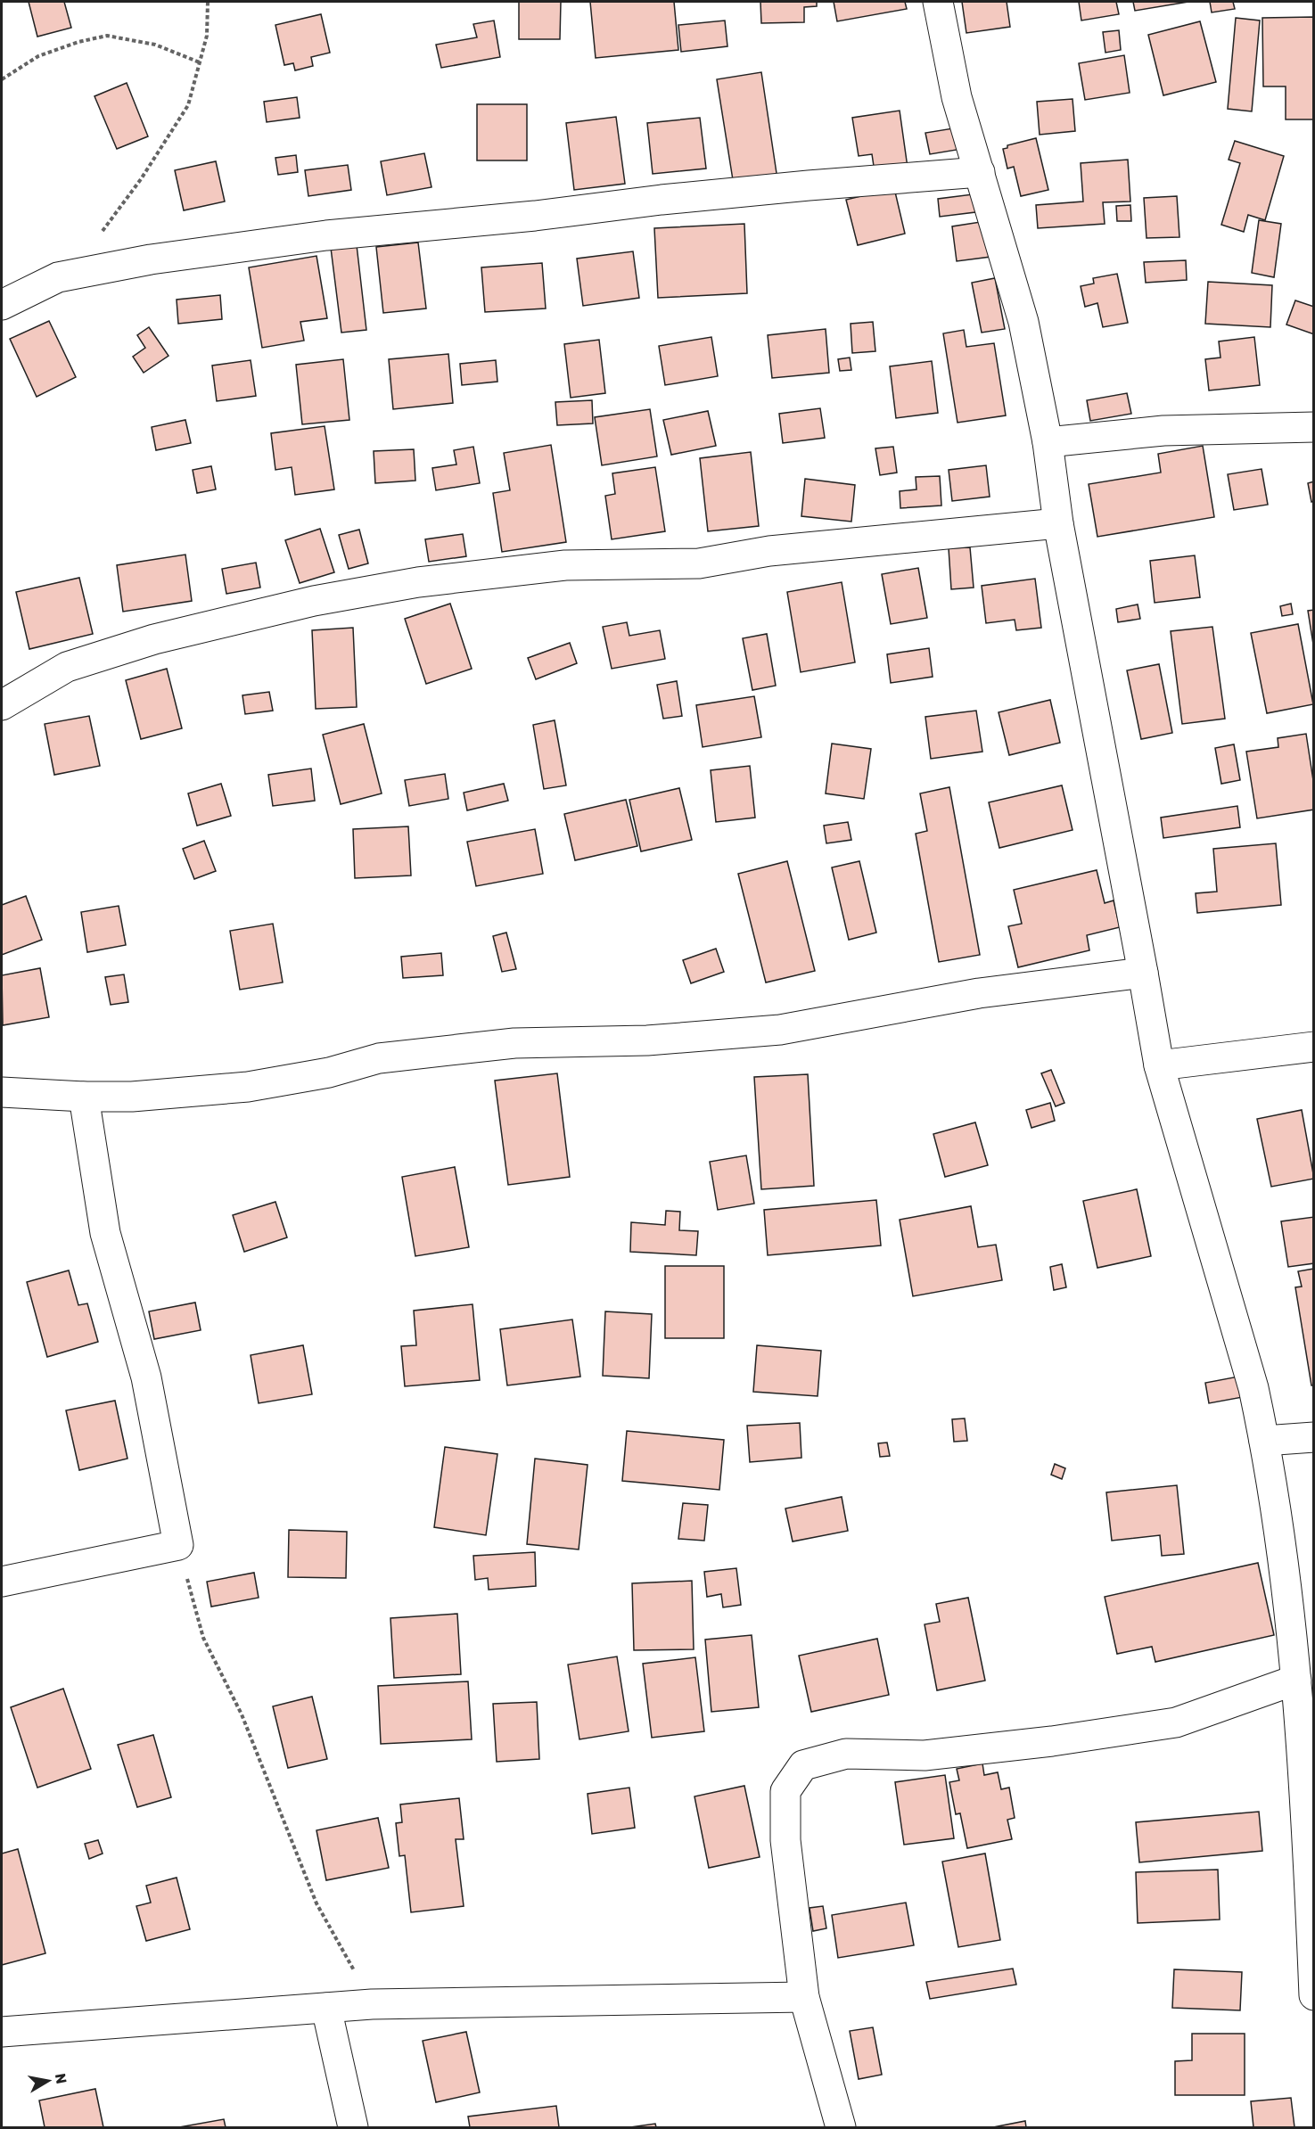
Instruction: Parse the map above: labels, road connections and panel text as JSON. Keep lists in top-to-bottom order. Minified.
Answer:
{"north":"right"}
